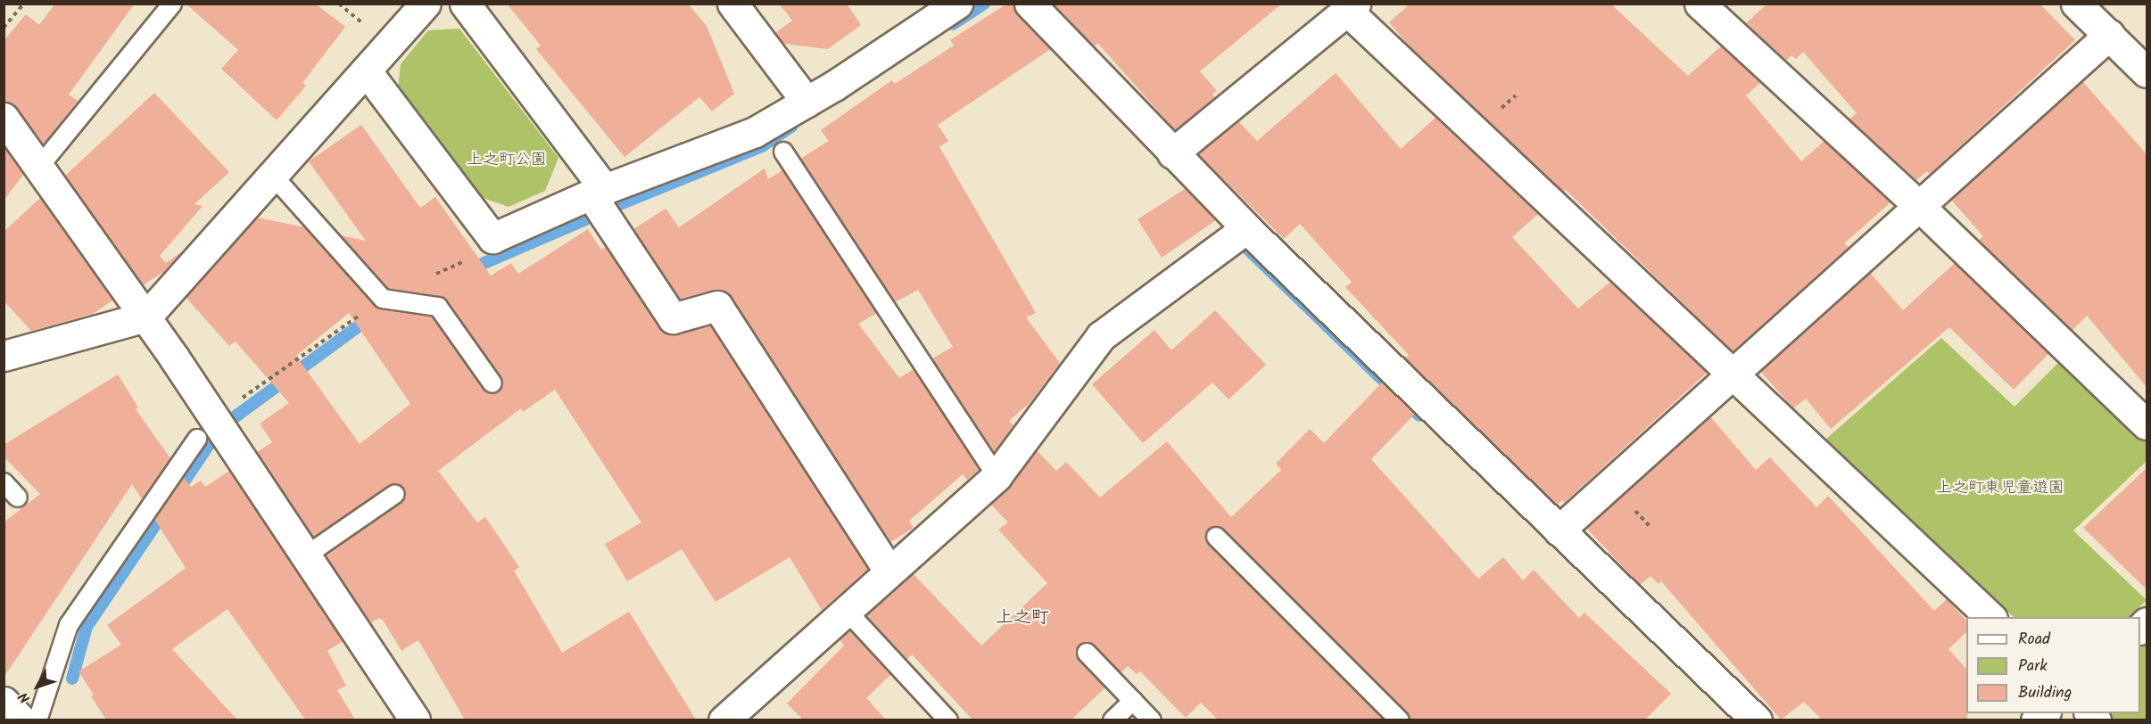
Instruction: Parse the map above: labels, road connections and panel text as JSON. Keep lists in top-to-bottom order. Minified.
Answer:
{"districts":["上之町"],"parks":["上之町公園","上之町東児童遊園"],"legend":["Road","Park","Building"],"north":"bottom left"}
